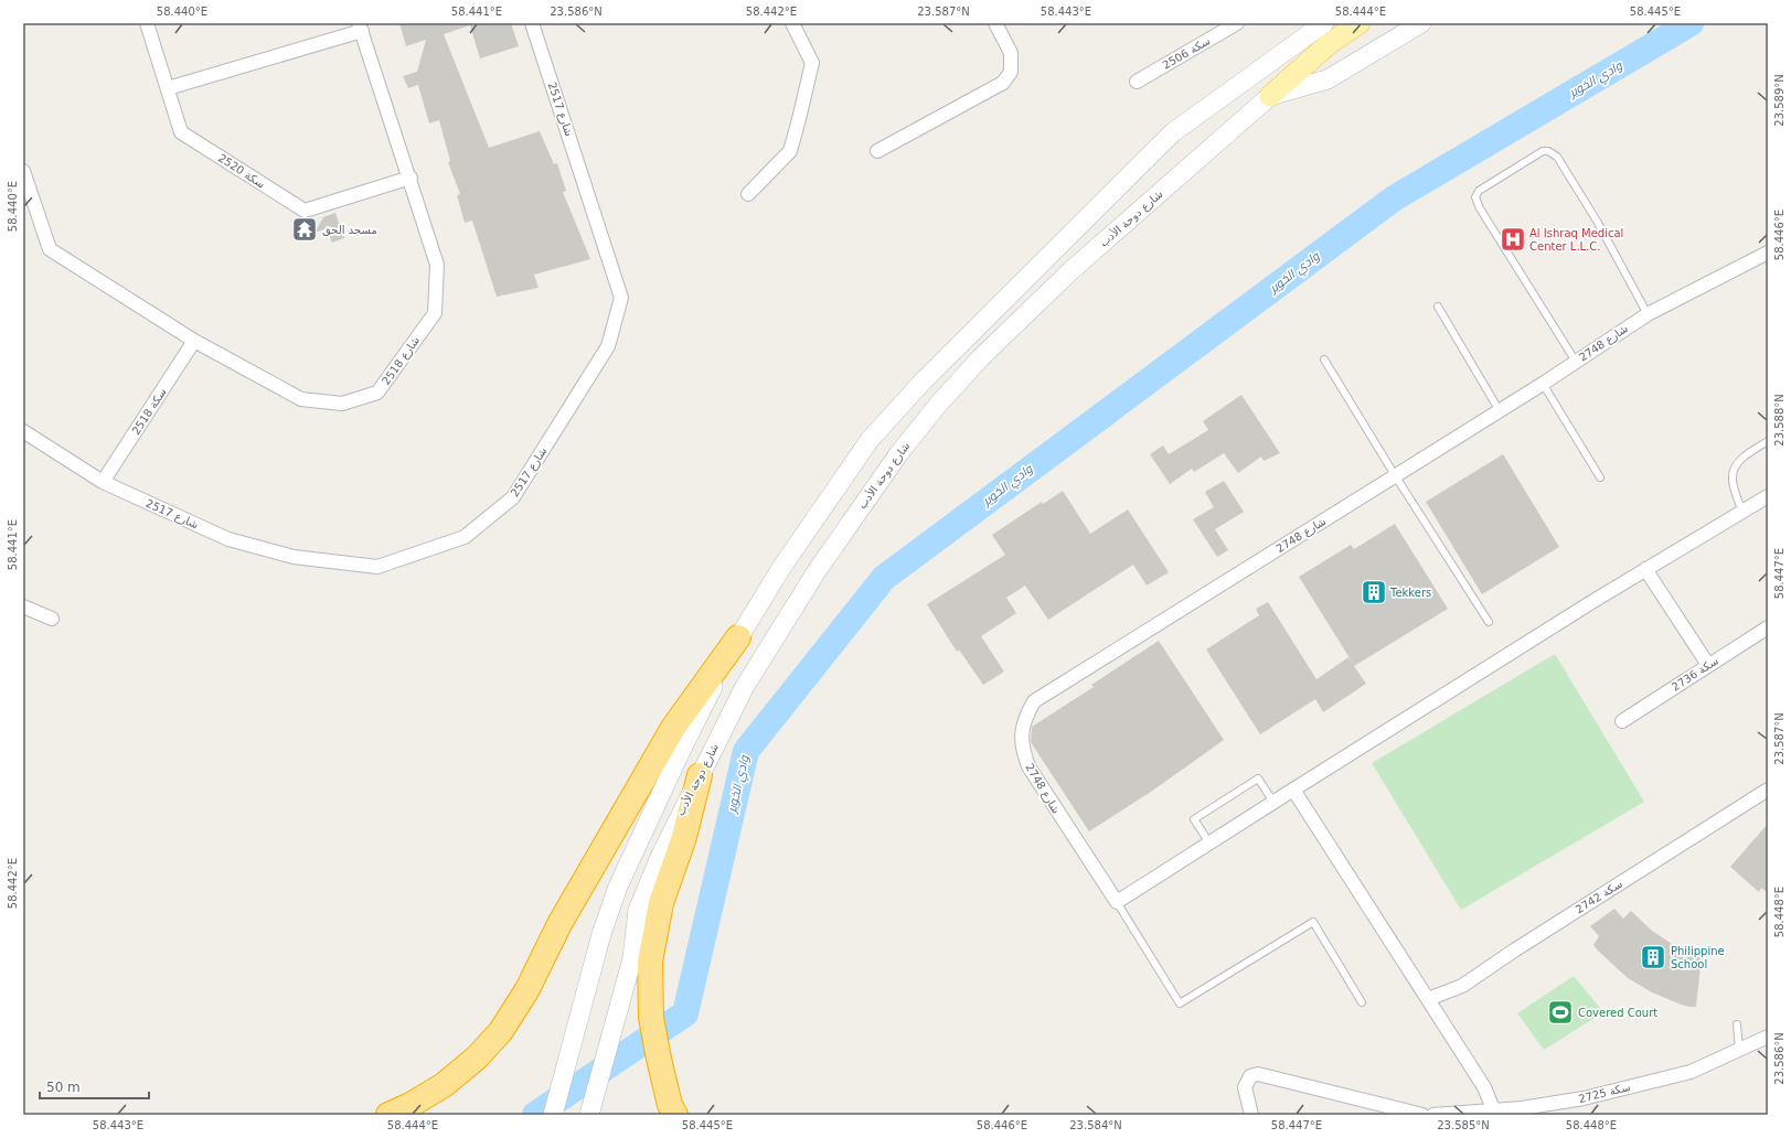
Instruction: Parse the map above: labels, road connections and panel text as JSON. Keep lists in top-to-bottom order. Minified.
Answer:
{"streets":{"main road":["شارع دوحة الأدب"],"street":["سكة 2506","2517 شارع","سكة 2520","شارع 2748","2518 شارع","سكة 2518","سكة 2736","سكة 2742","سكة 2725"]},"crossings":[["2517 شارع","سكة 2518"],["سكة 2520","2518 شارع"],["2518 شارع","سكة 2518"]],"water":["وادي الخوير"],"places":{"temple":["مسجد الحق"],"hospital":["Al Ishraq Medical Center L.L.C."],"building":["Tekkers","Philippine School"],"sports":["Covered Court"]},"scale_bar":"50 m","coordinates":["58.440°E","58.441°E","23.586°N","58.442°E","23.587°N","58.443°E","58.444°E","58.445°E","23.589°N","58.446°E","23.588°N","58.447°E","58.448°E","23.584°N","23.585°N"]}
